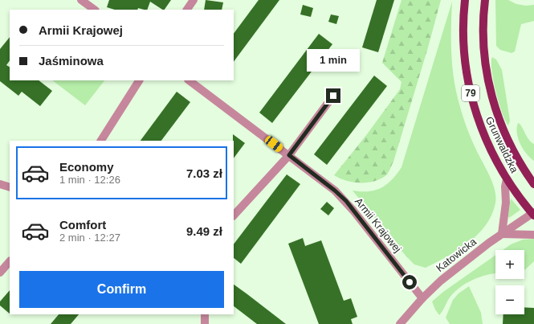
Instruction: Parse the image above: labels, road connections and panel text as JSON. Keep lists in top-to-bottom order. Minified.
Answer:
{"streets":{"main road":["79","Grunwaldzka"],"street":["Armii Krajowej","Katowicka"]},"crossings":[["Grunwaldzka","Katowicka"],["Armii Krajowej","Katowicka"]],"page":{"banner":["Armii Krajowej","Jaśminowa"],"bubble":"1 min","list":[{"name":"Economy","note":"1 min · 12:26","value":"7.03 zł"},{"name":"Comfort","note":"2 min · 12:27","value":"9.49 zł"}],"map_buttons":["+","−"],"buttons":"Confirm"}}
